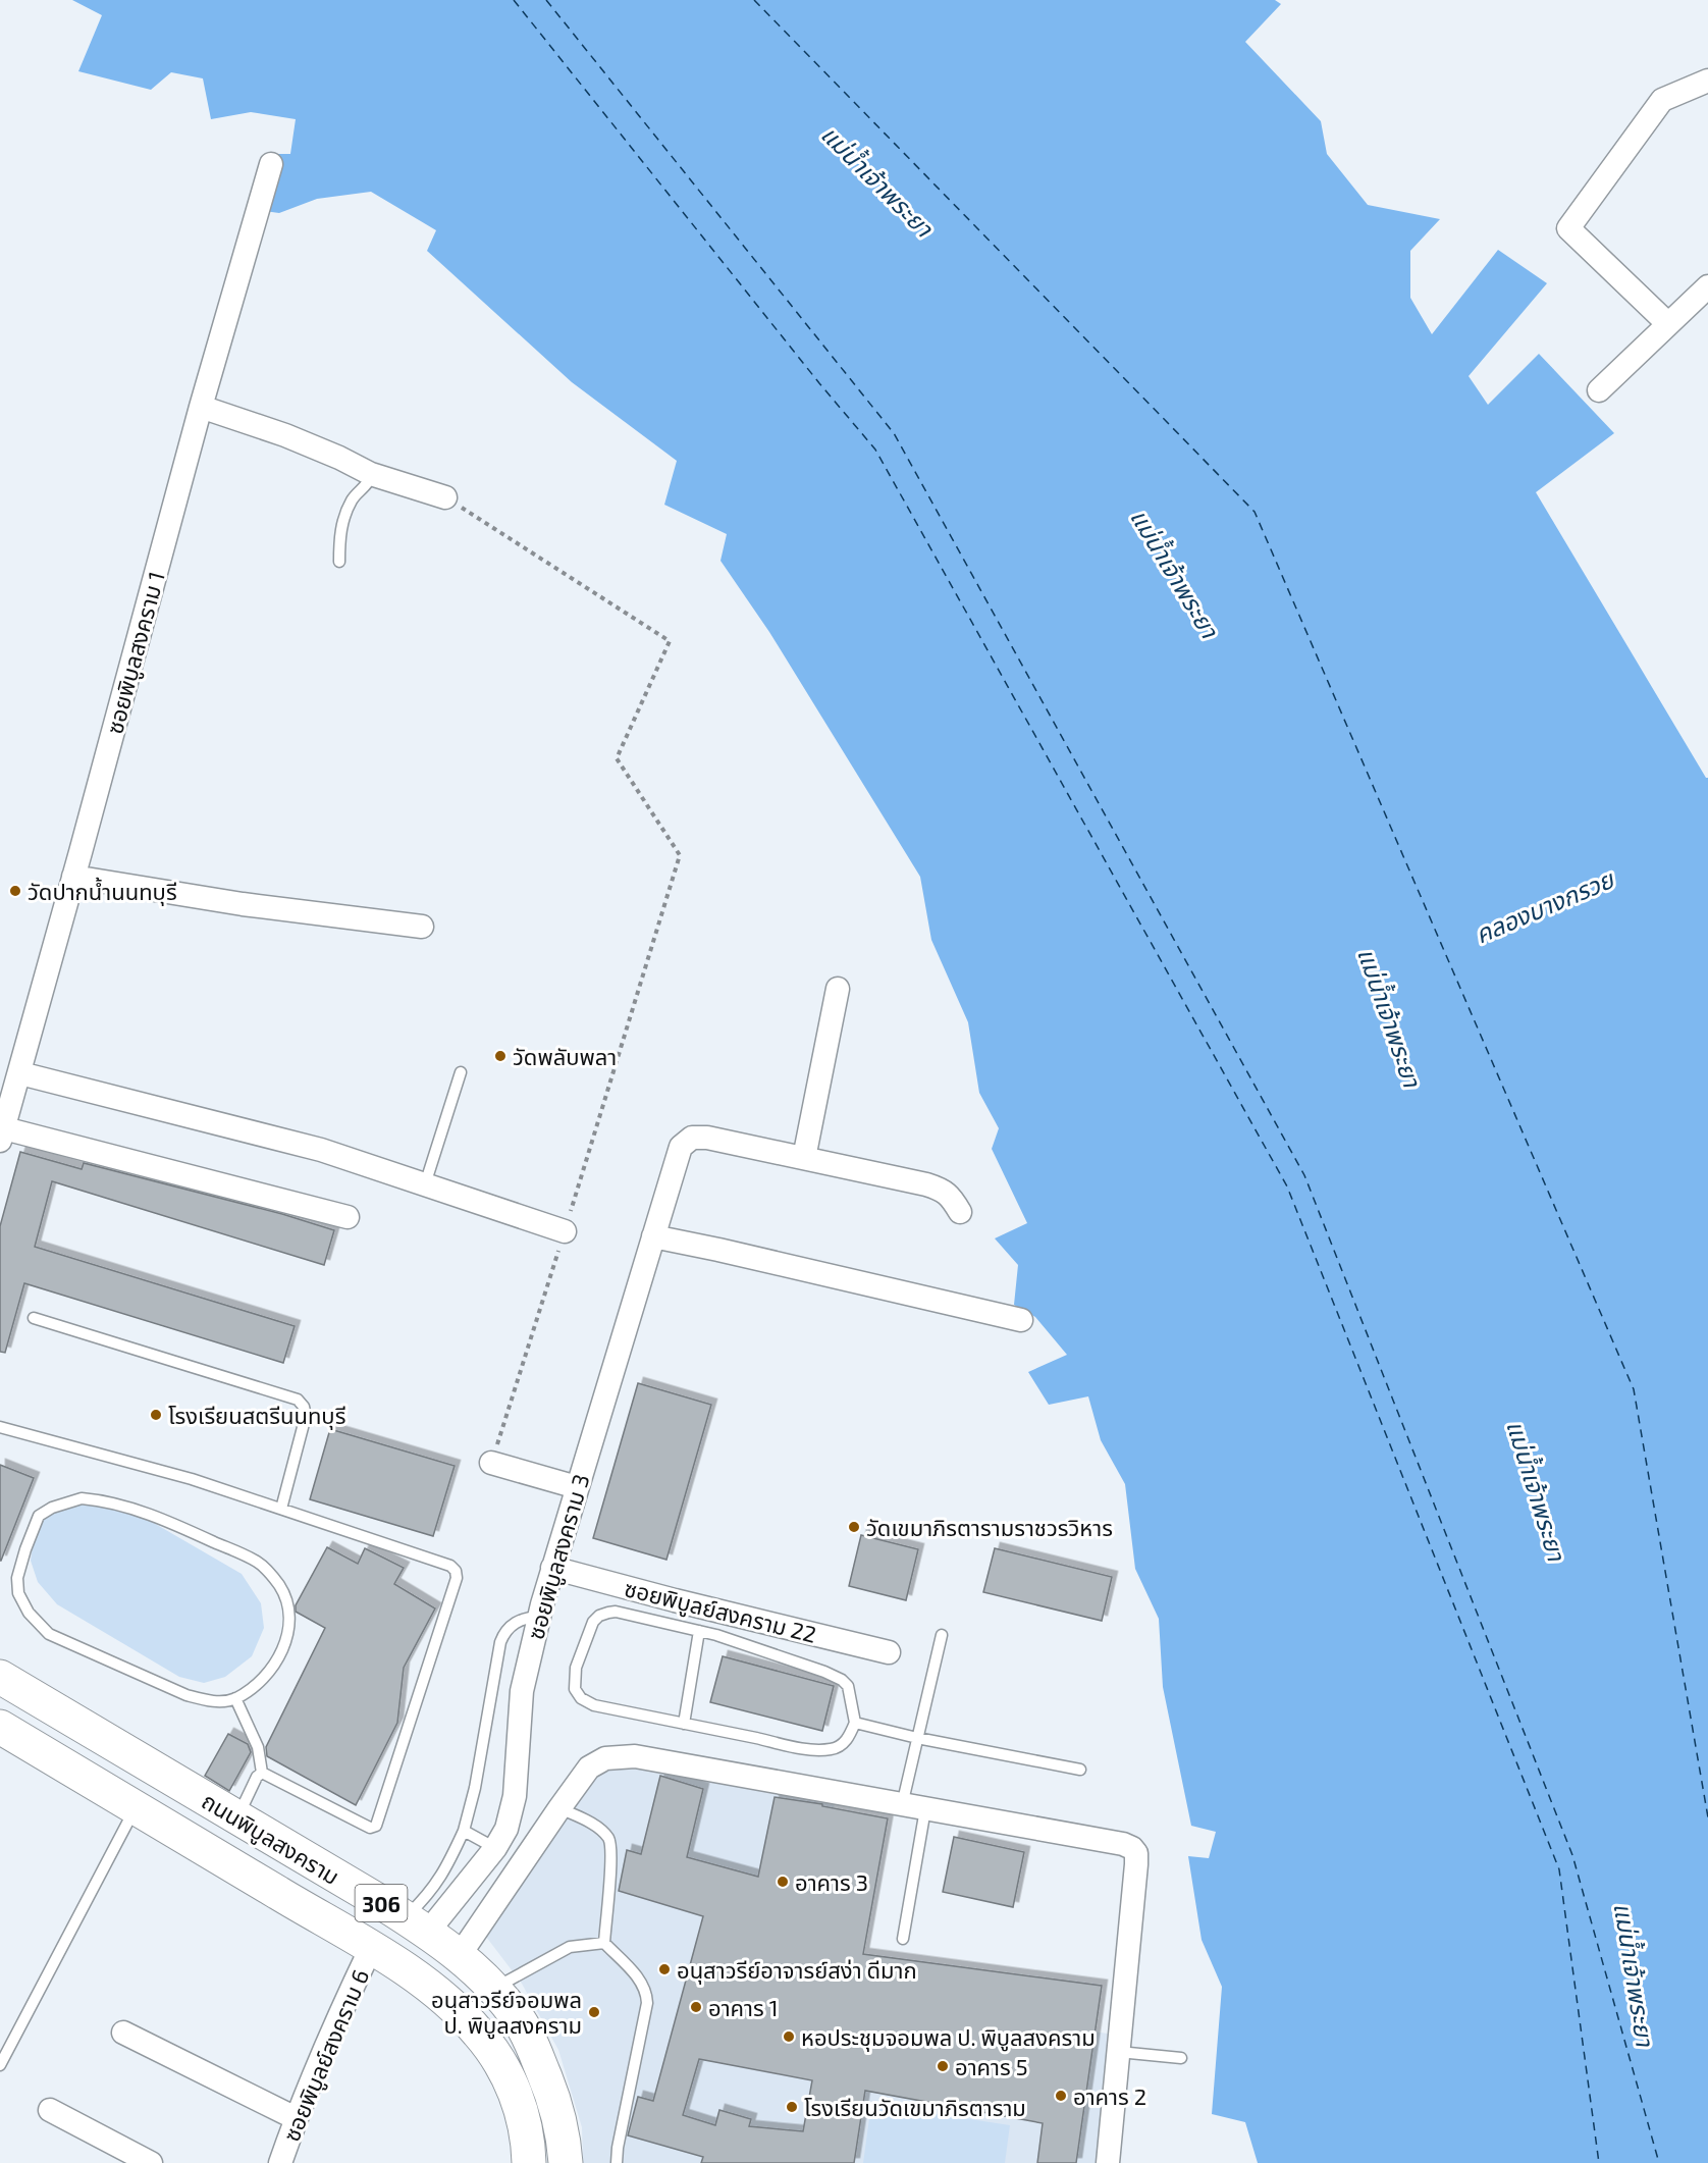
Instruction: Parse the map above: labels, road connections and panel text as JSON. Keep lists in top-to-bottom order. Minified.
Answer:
{"streets":{"main road":["ถนนพิบูลสงคราม","306"],"street":["ซอยพิบูลสงคราม 1","ซอยพิบูลสงคราม 3","ซอยพิบูลย์สงคราม 22","ซอยพิบูลย์สงคราม 6"]},"crossings":[["ซอยพิบูลสงคราม 3","ซอยพิบูลย์สงคราม 22"],["ซอยพิบูลสงคราม 3","ถนนพิบูลสงคราม"],["ถนนพิบูลสงคราม","ซอยพิบูลย์สงคราม 6"]],"water":["แม่น้ำเจ้าพระยา","คลองบางกรวย"],"places":["วัดปากน้ำนนทบุรี","วัดพลับพลา","โรงเรียนสตรีนนทบุรี","วัดเขมาภิรตารามราชวรวิหาร","อาคาร 3","อนุสาวรีย์อาจารย์สง่า ดีมาก","อาคาร 1","อนุสาวรีย์จอมพล ป. พิบูลสงคราม","หอประชุมจอมพล ป. พิบูลสงคราม","อาคาร 5","อาคาร 2","โรงเรียนวัดเขมาภิรตาราม"]}
